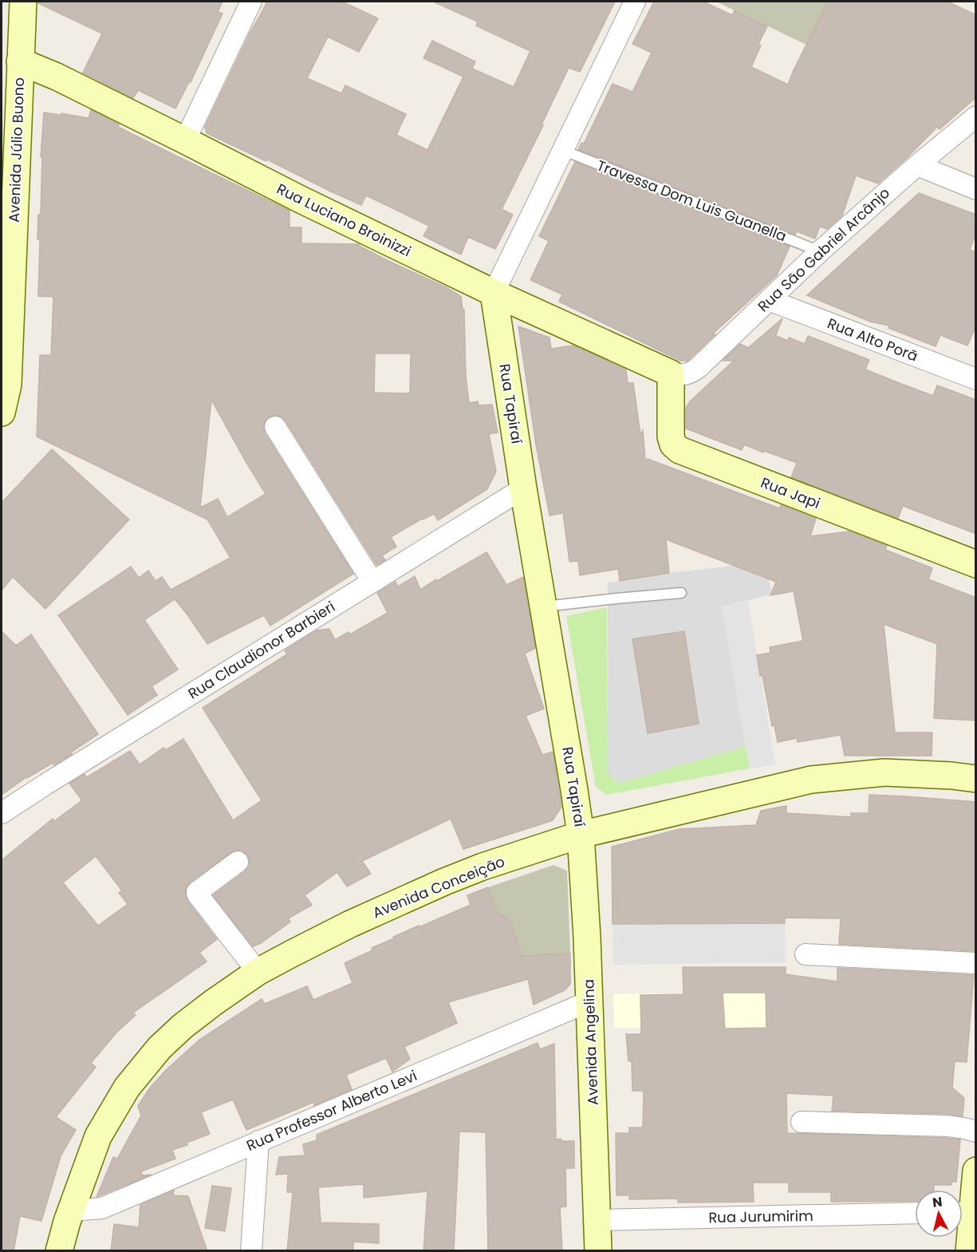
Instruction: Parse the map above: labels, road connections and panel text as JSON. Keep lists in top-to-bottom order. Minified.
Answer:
{"streets":{"street":["Avenida Júlio Buono","Rua Luciano Broinizzi","Rua São Gabriel Arcânjo","Rua Alto Porã","Rua Tapiraí","Rua Japi","Rua Claudionor Barbieri","Avenida Conceição","Avenida Angelina","Rua Professor Alberto Levi","Rua Jurumirim"],"lane":["Travessa Dom Luis Guanella"]},"crossings":[["Avenida Júlio Buono","Rua Luciano Broinizzi"],["Travessa Dom Luis Guanella","Rua São Gabriel Arcânjo"],["Rua Luciano Broinizzi","Rua São Gabriel Arcânjo"],["Rua Luciano Broinizzi","Rua Tapiraí"],["Rua Luciano Broinizzi","Rua Japi"],["Rua São Gabriel Arcânjo","Rua Alto Porã"],["Rua São Gabriel Arcânjo","Rua Japi"],["Rua Tapiraí","Rua Claudionor Barbieri"],["Rua Tapiraí","Avenida Conceição"],["Rua Tapiraí","Avenida Angelina"],["Avenida Conceição","Avenida Angelina"],["Avenida Conceição","Rua Professor Alberto Levi"],["Avenida Angelina","Rua Professor Alberto Levi"],["Avenida Angelina","Rua Jurumirim"]],"north":"top"}
